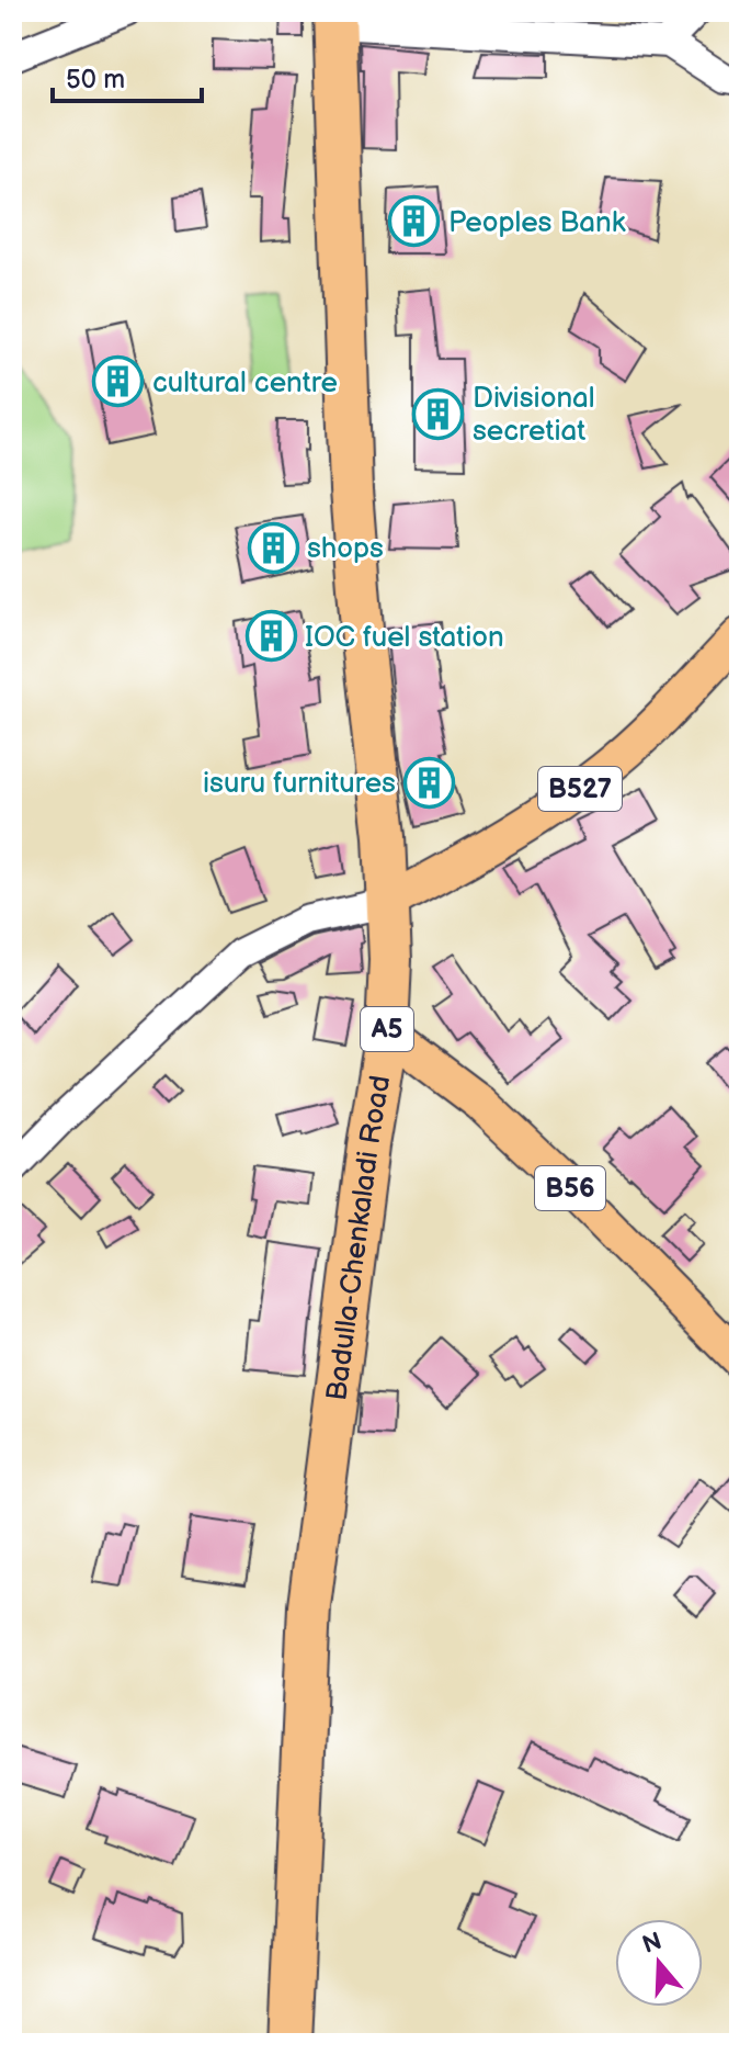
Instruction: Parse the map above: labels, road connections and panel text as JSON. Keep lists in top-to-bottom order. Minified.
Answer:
{"streets":{"highway":["A5","Badulla-Chenkaladi Road"],"main road":["B527","B56"]},"crossings":[["B527","Badulla-Chenkaladi Road"],["B56","Badulla-Chenkaladi Road"]],"places":{"building":["Peoples Bank","cultural centre","Divisional secretiat","shops","IOC fuel station","isuru furnitures"]},"scale_bar":"50 m","north":"top"}
